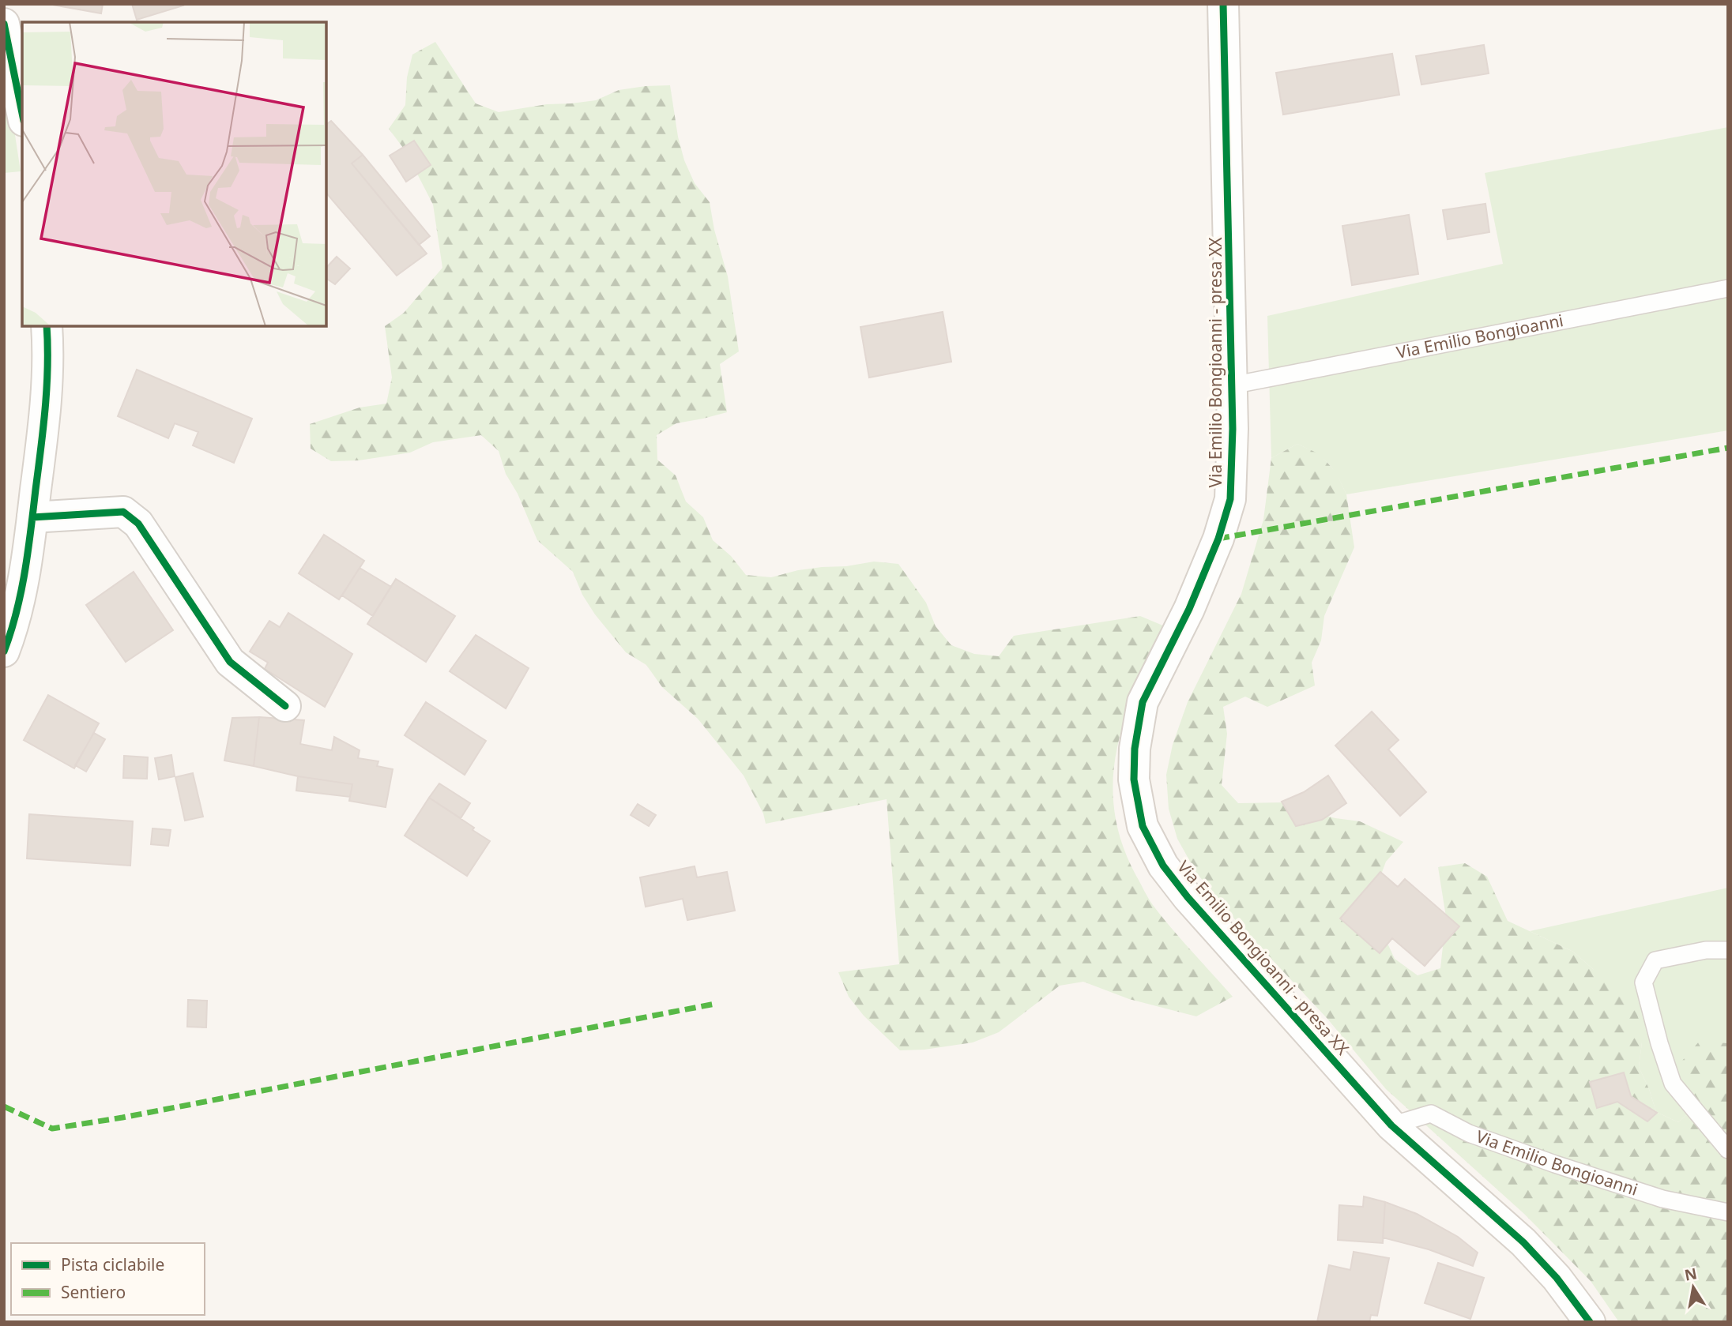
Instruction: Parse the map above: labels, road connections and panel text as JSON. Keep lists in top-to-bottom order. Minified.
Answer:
{"streets":{"street":["Via Emilio Bongioanni - presa XX"],"lane":["Via Emilio Bongioanni"]},"crossings":[["Via Emilio Bongioanni","Via Emilio Bongioanni - presa XX"]],"legend":["Pista ciclabile","Sentiero"],"north":"top"}
